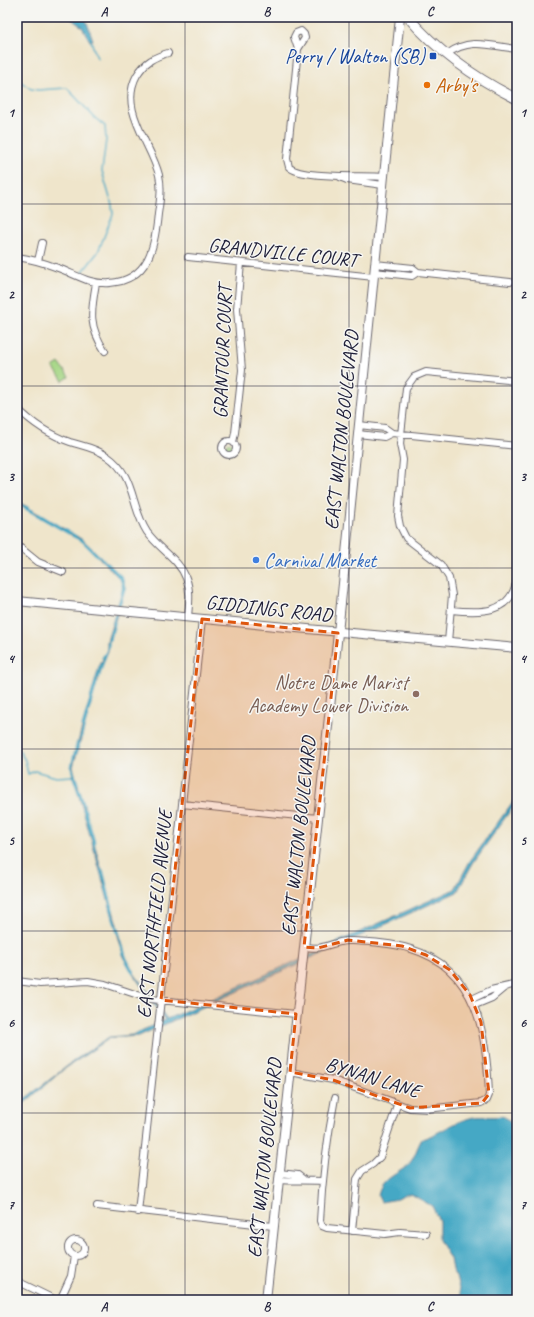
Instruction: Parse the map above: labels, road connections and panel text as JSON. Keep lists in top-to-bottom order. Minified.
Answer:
{"streets":{"main road":["EAST WALTON BOULEVARD","GIDDINGS ROAD"],"street":["GRANDVILLE COURT","GRANTOUR COURT","EAST NORTHFIELD AVENUE","BYNAN LANE"]},"crossings":[["GRANDVILLE COURT","GRANTOUR COURT"],["GRANDVILLE COURT","EAST WALTON BOULEVARD"],["EAST WALTON BOULEVARD","GIDDINGS ROAD"],["EAST WALTON BOULEVARD","BYNAN LANE"],["GIDDINGS ROAD","EAST NORTHFIELD AVENUE"]],"places":{"transit":["Perry / Walton (SB)"],"other":["Arby's","Carnival Market","Notre Dame Marist Academy Lower Division"]},"grid":{"columns":["A","B","C"],"rows":["1","2","3","4","5","6","7"]}}
